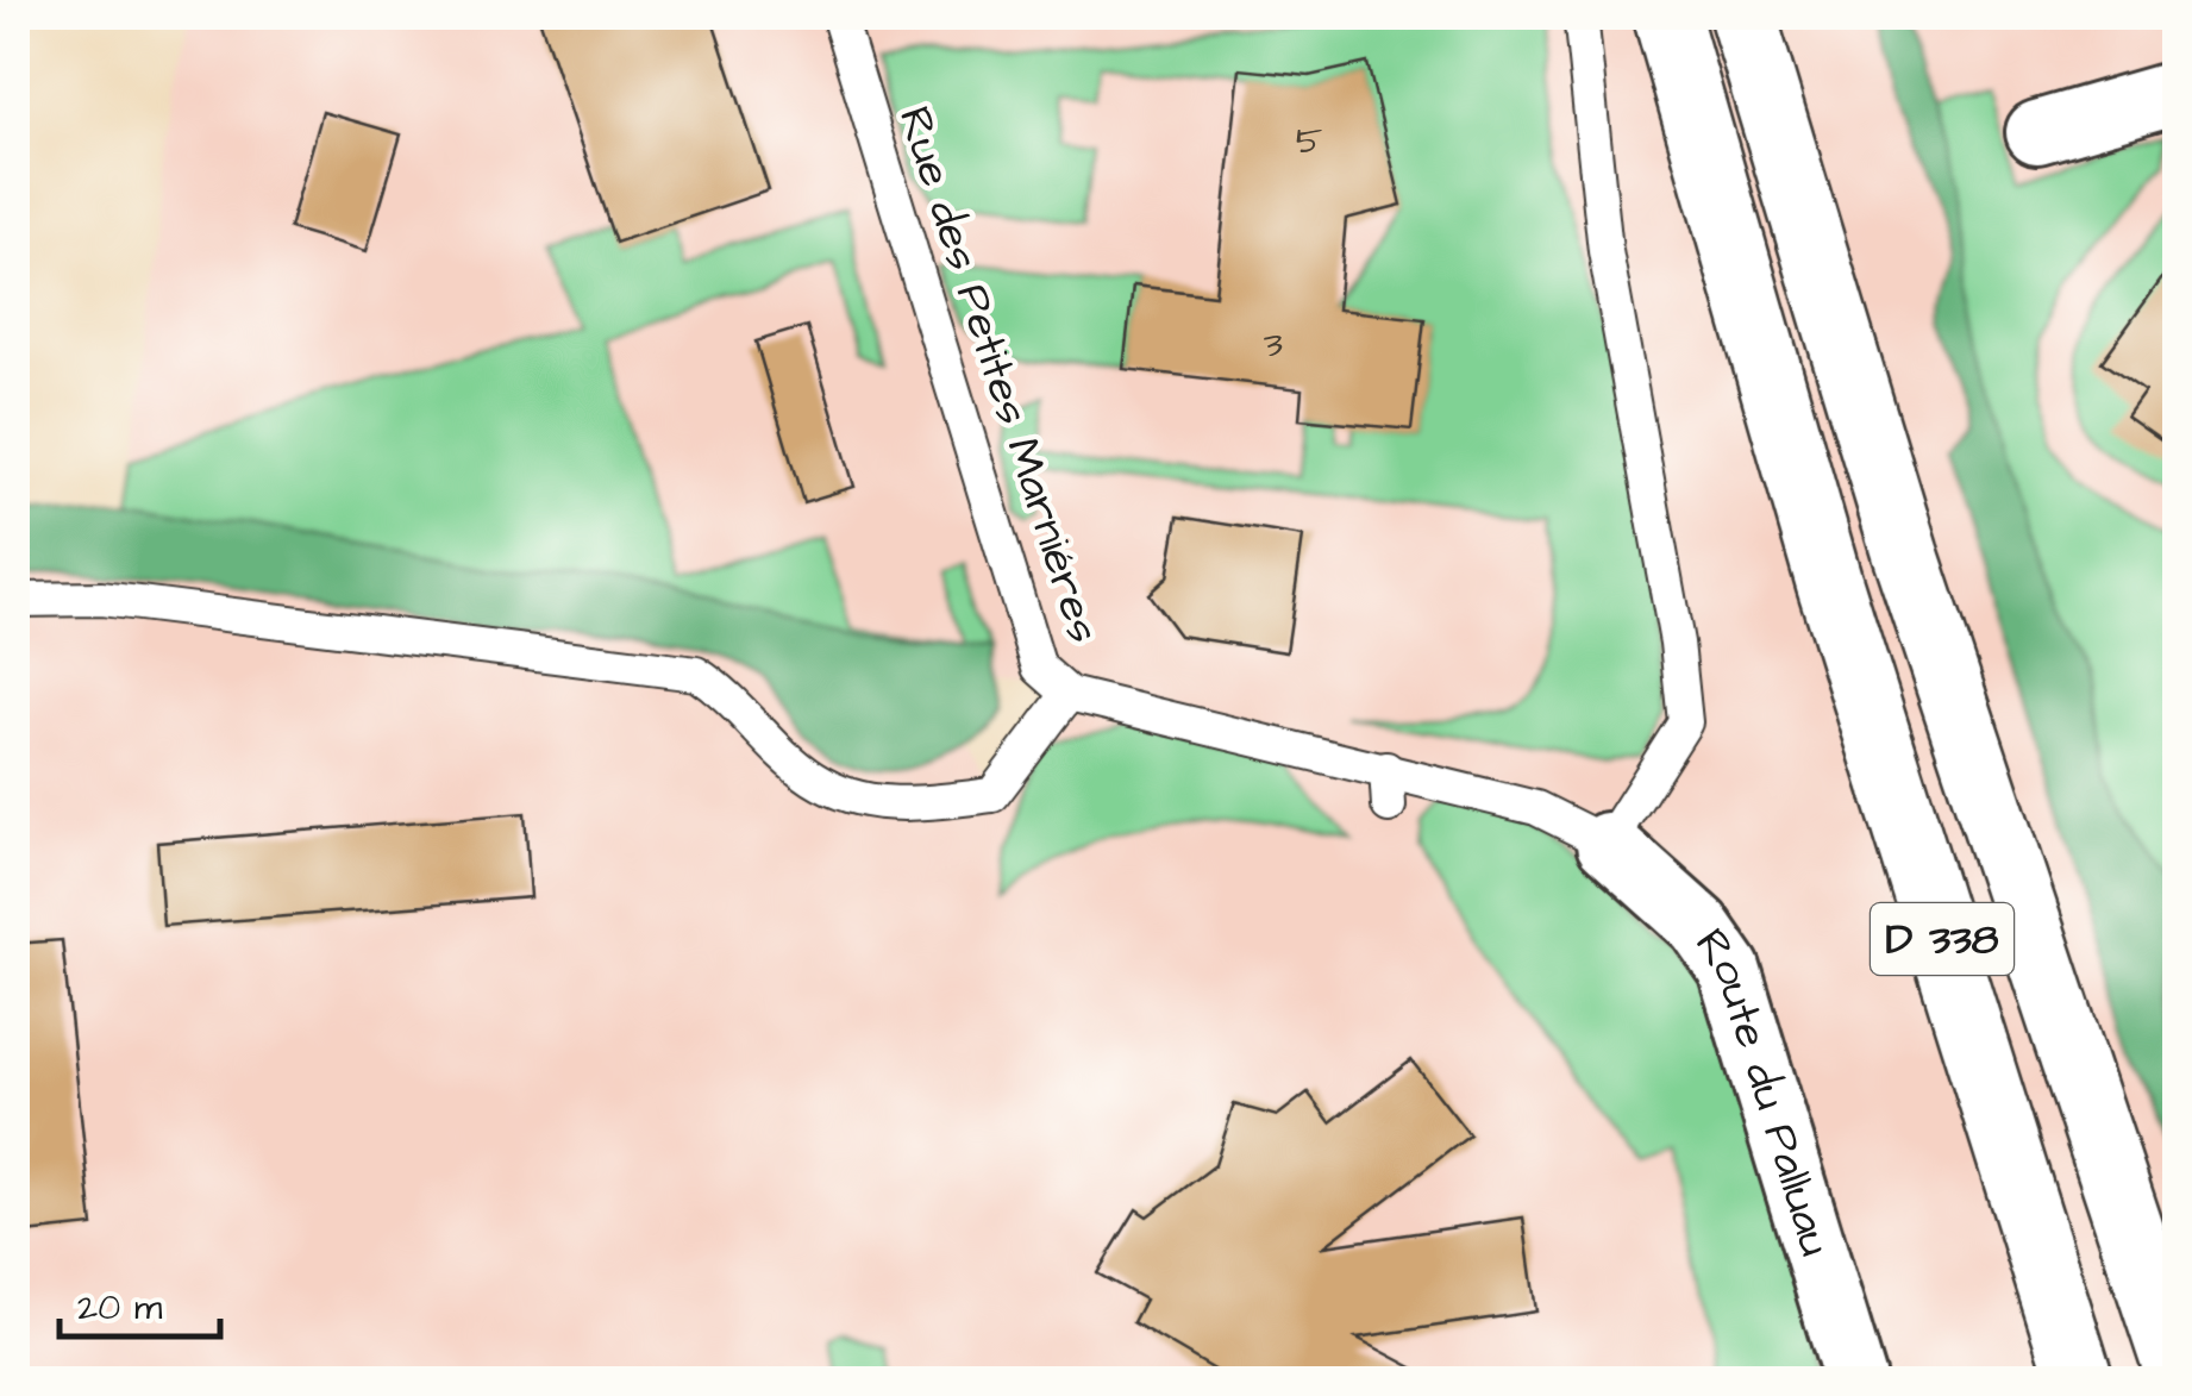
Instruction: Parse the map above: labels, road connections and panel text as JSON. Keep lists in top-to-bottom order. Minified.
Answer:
{"streets":{"highway":["D 338"],"street":["Route du Palluau"],"lane":["Rue des Petites Marniéres"]},"crossings":[["Rue des Petites Marniéres","Route du Palluau"]],"house_numbers":["5","3"],"scale_bar":"20 m"}
